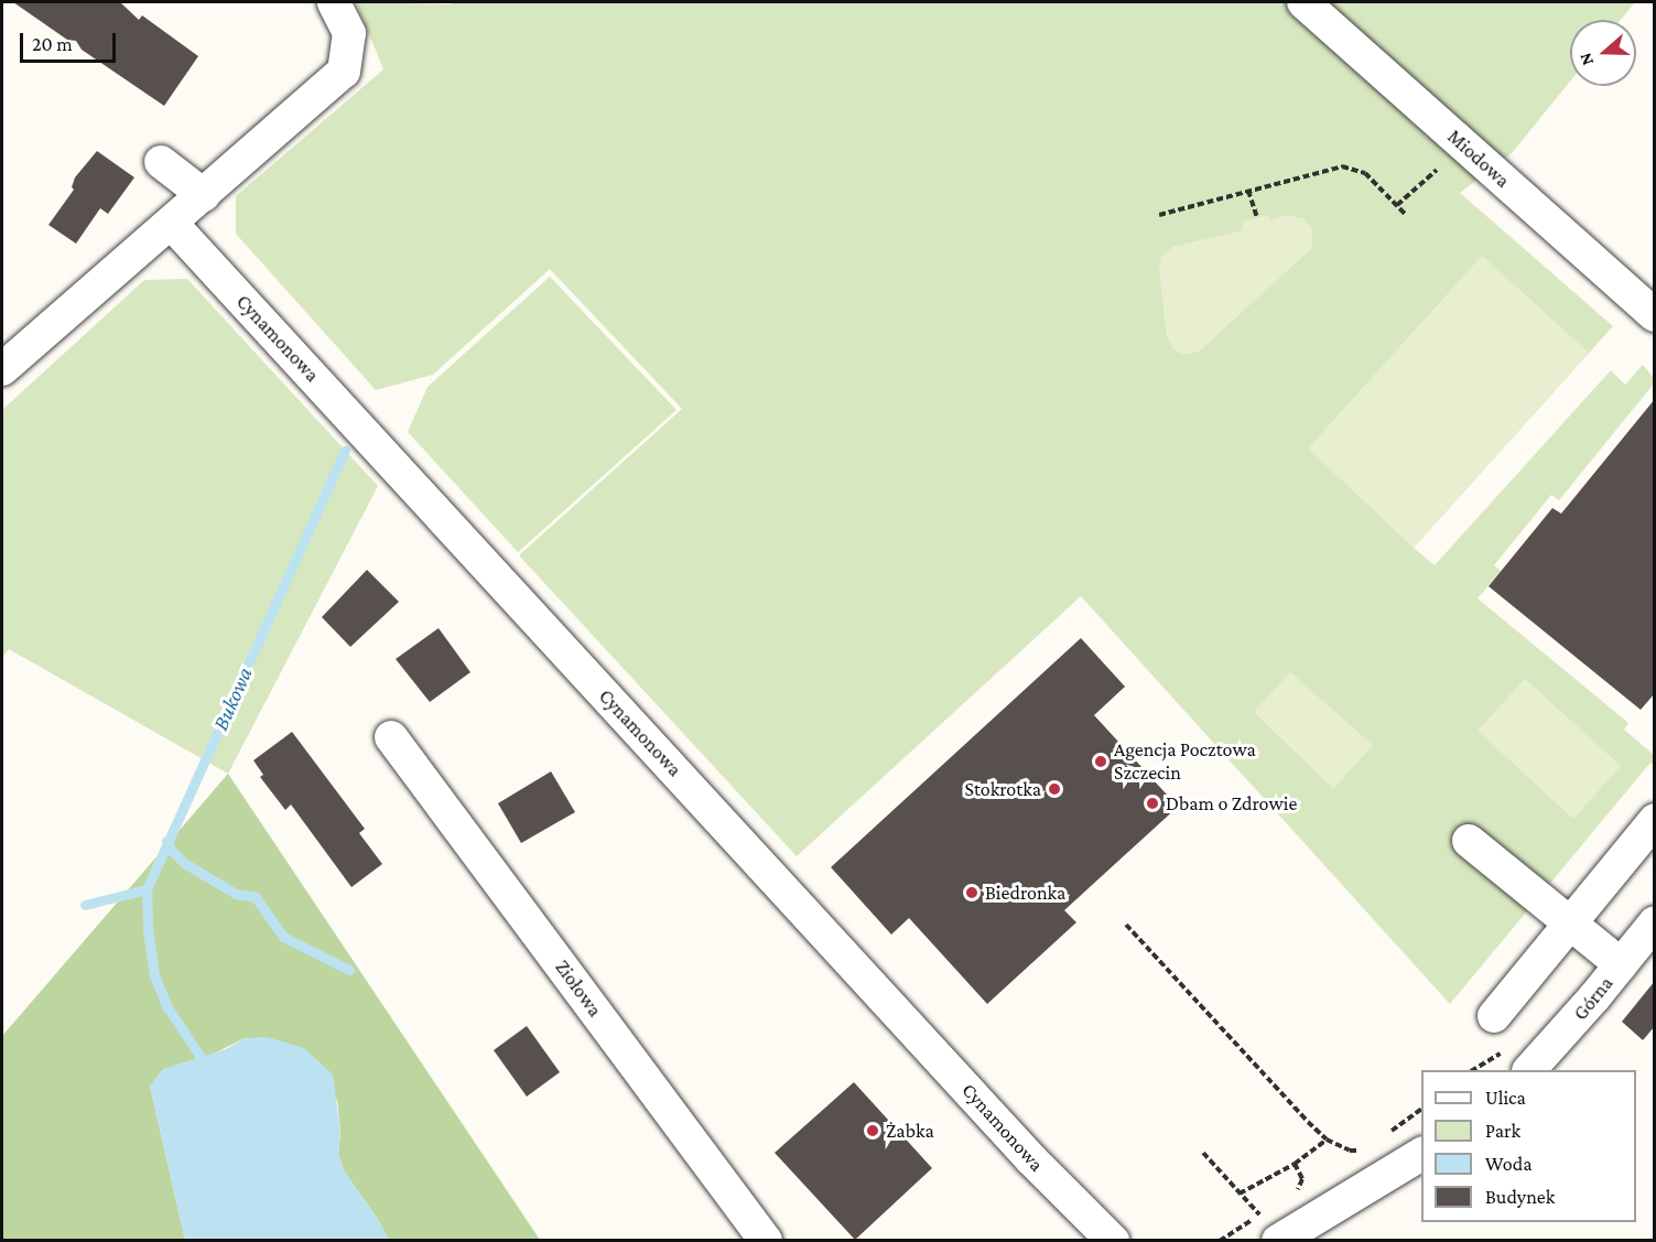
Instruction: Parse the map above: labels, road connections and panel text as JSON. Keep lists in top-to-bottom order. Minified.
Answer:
{"streets":{"street":["Miodowa","Cynamonowa","Ziołowa","Górna"]},"water":["Bukowa"],"places":["Agencja Pocztowa Szczecin","Stokrotka","Dbam o Zdrowie","Biedronka","Żabka"],"legend":["Ulica","Park","Woda","Budynek"],"scale_bar":"20 m","north":"left"}
